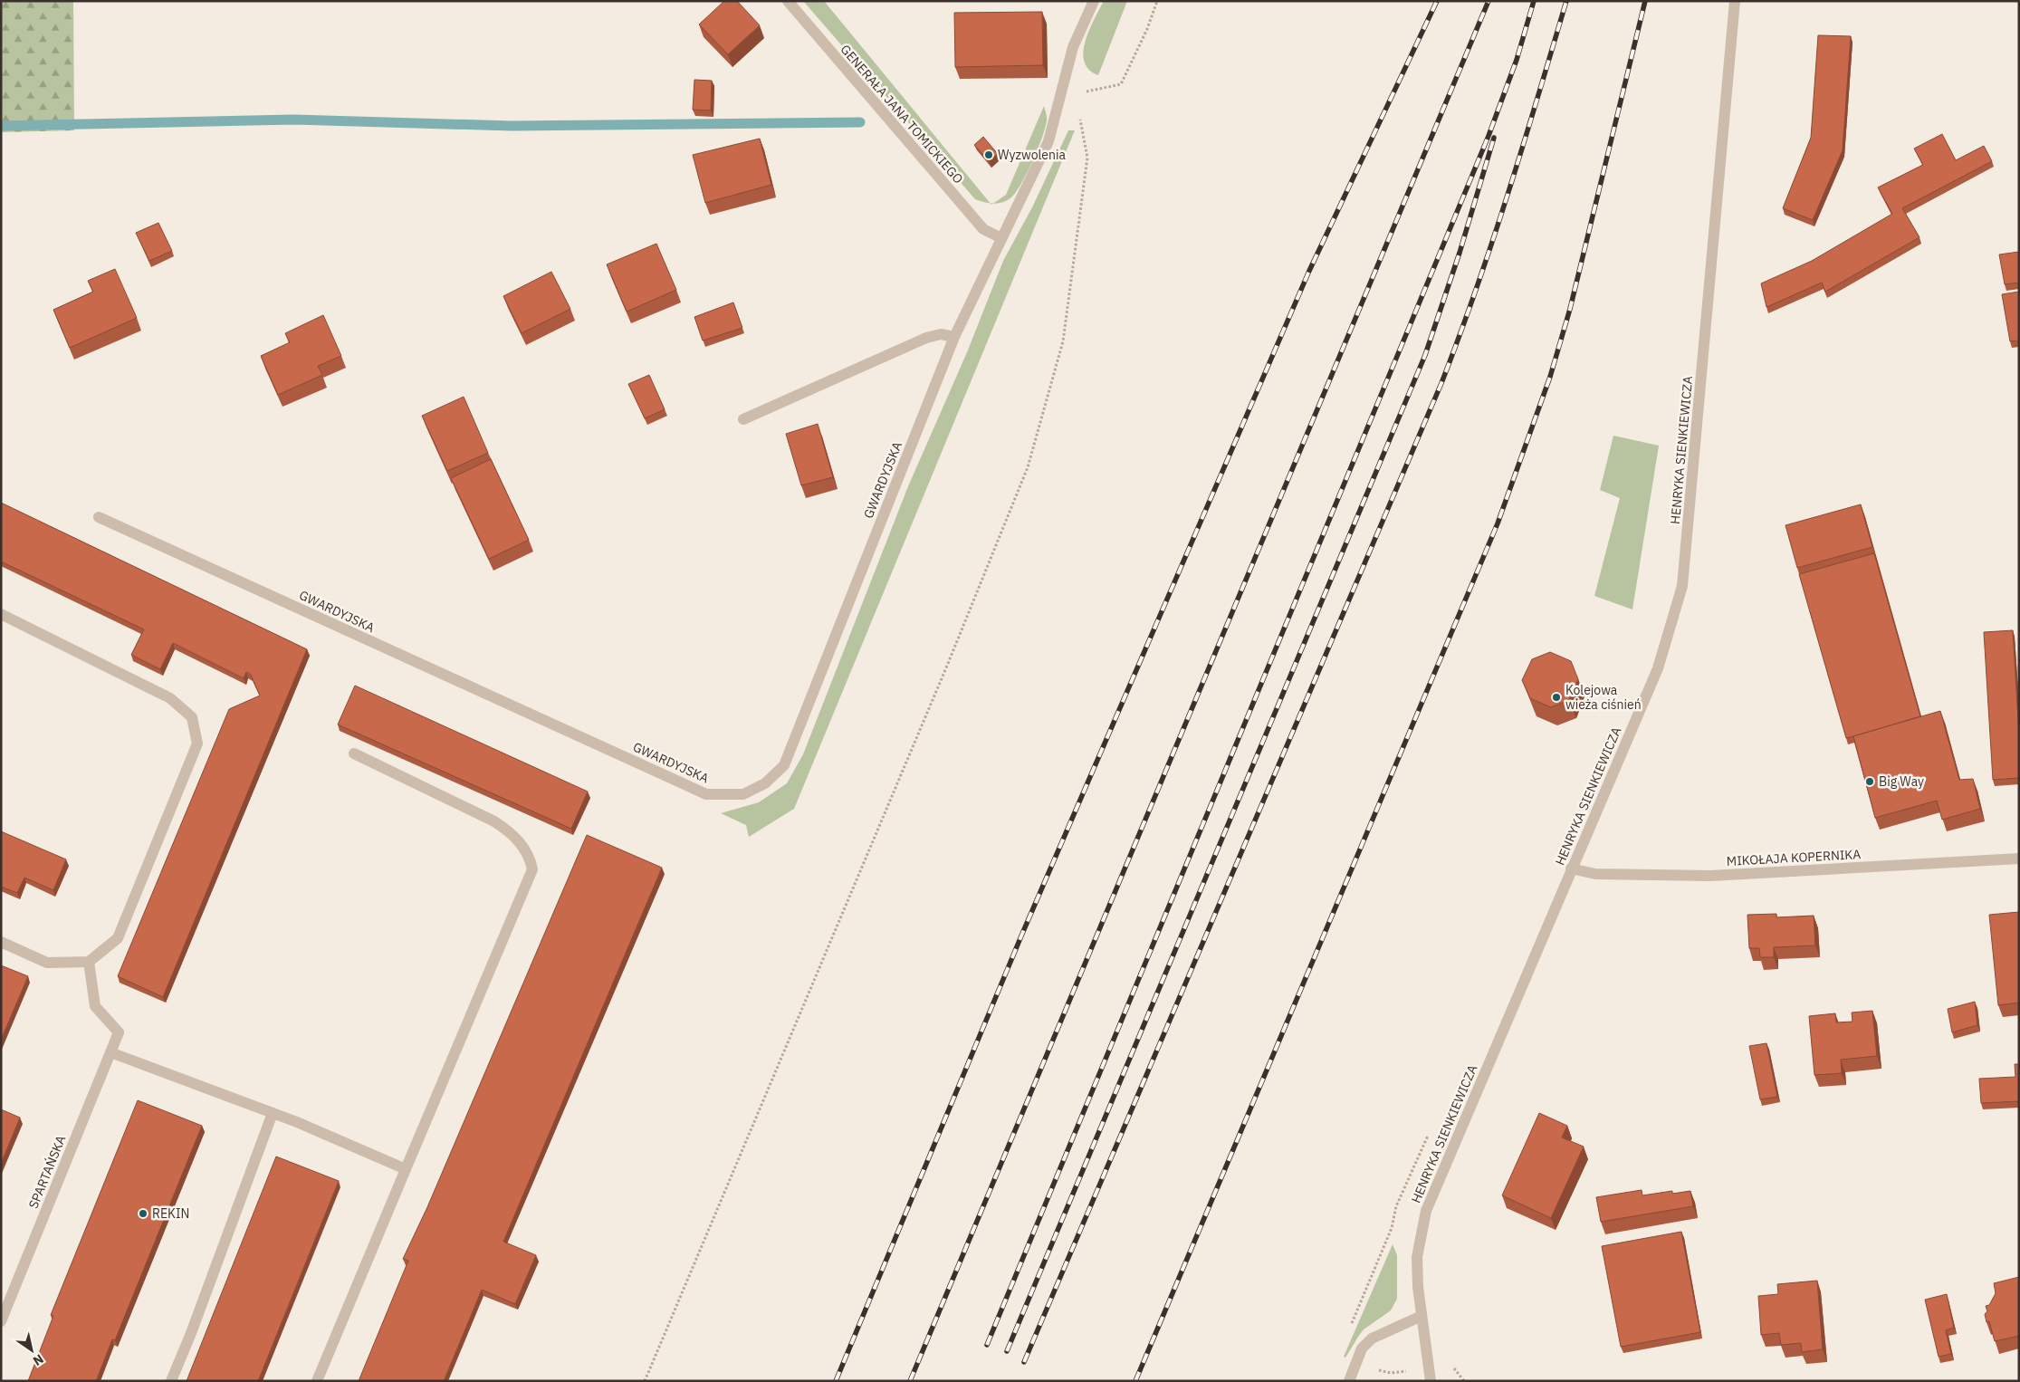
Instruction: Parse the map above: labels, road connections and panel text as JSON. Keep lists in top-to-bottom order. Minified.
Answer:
{"streets":{"street":["GENERAŁA JANA TOMICKIEGO","HENRYKA SIENKIEWICZA","GWARDYJSKA","MIKOŁAJA KOPERNIKA","SPARTAŃSKA"]},"crossings":[["GENERAŁA JANA TOMICKIEGO","GWARDYJSKA"],["HENRYKA SIENKIEWICZA","MIKOŁAJA KOPERNIKA"]],"places":["Wyzwolenia","Kolejowa wieża ciśnień","Big Way","REKIN"],"north":"bottom right"}
